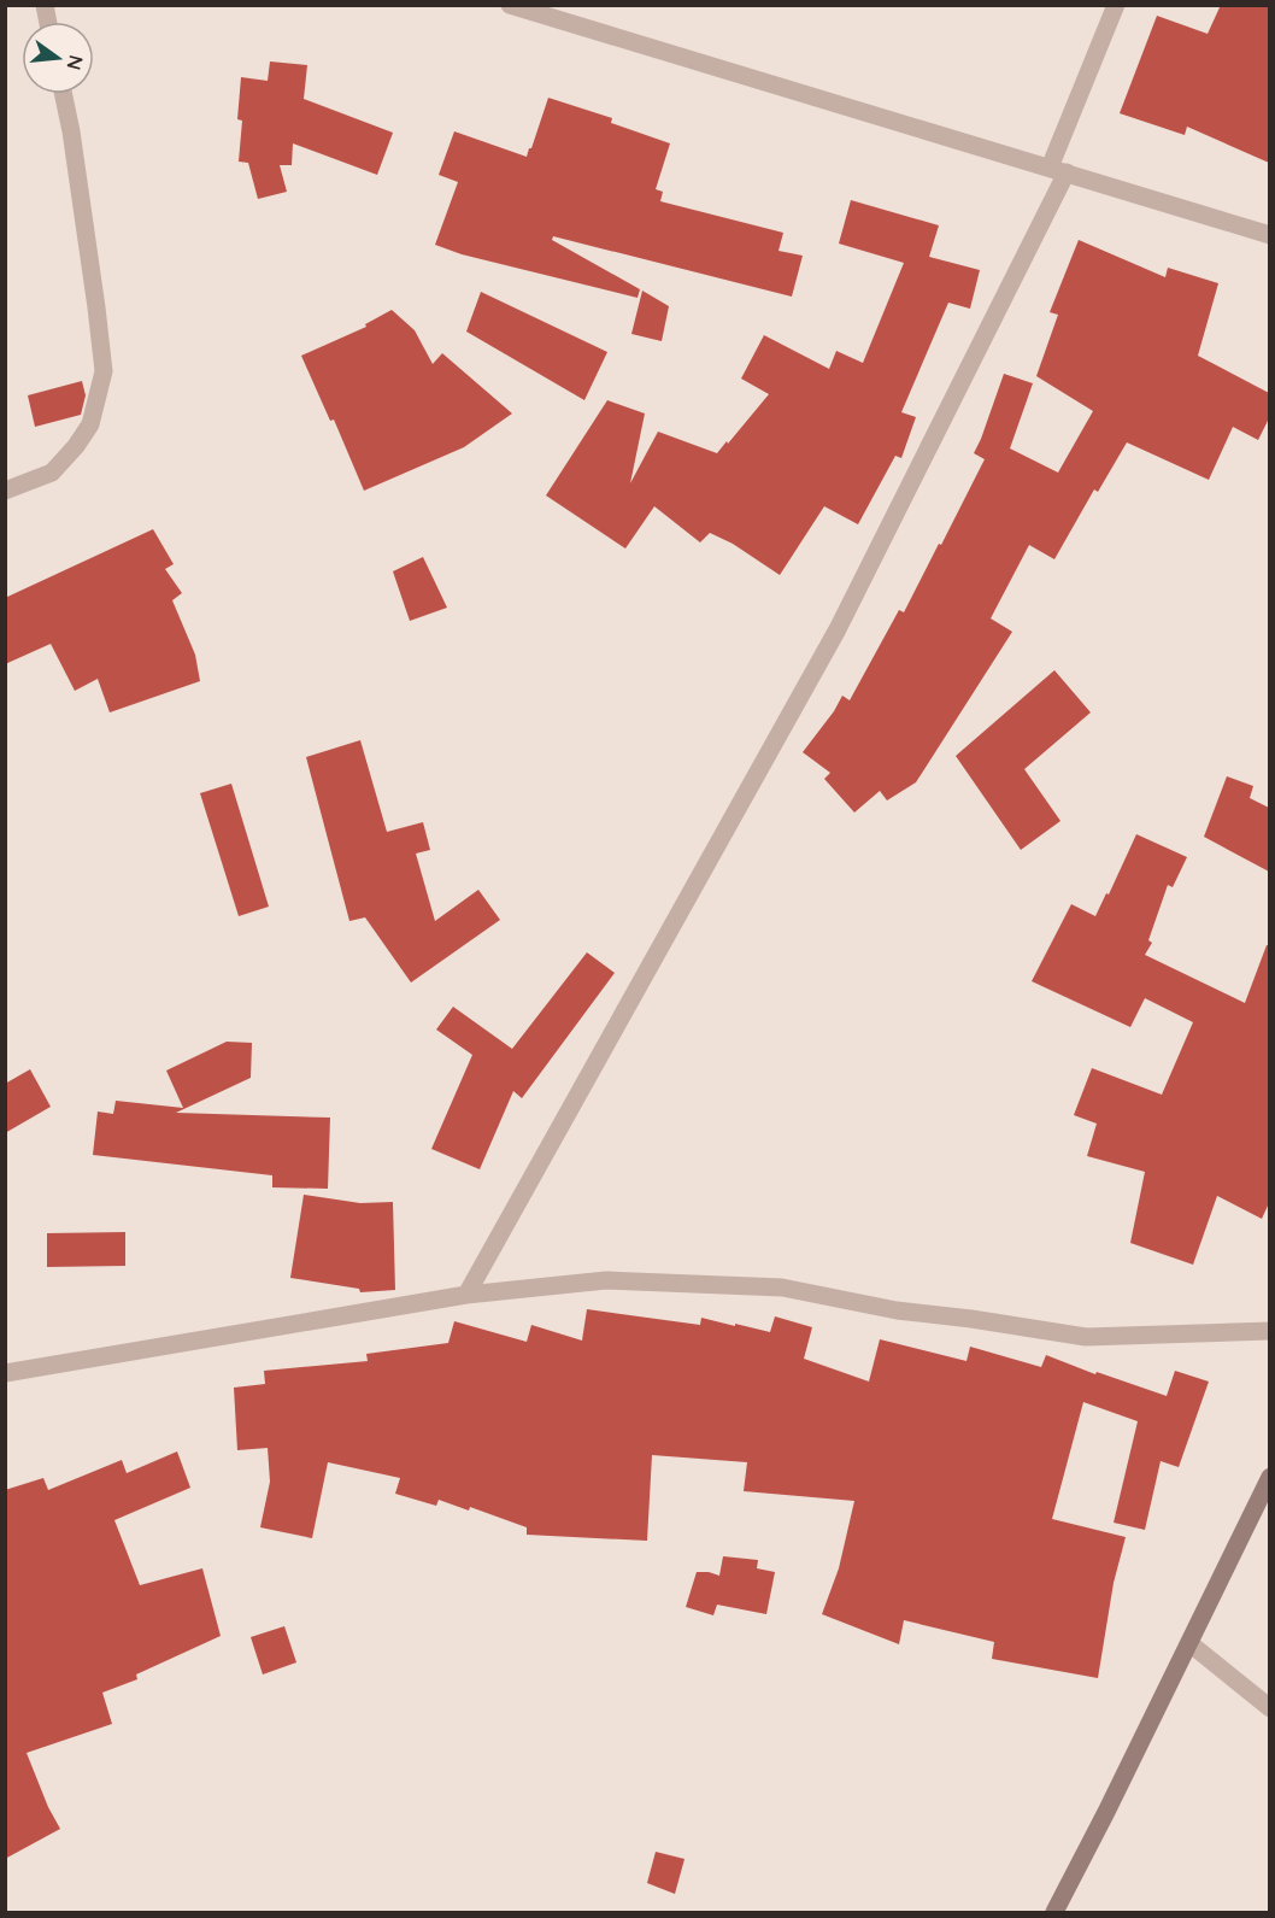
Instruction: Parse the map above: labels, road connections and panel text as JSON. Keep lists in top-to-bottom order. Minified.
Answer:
{"north":"right"}
